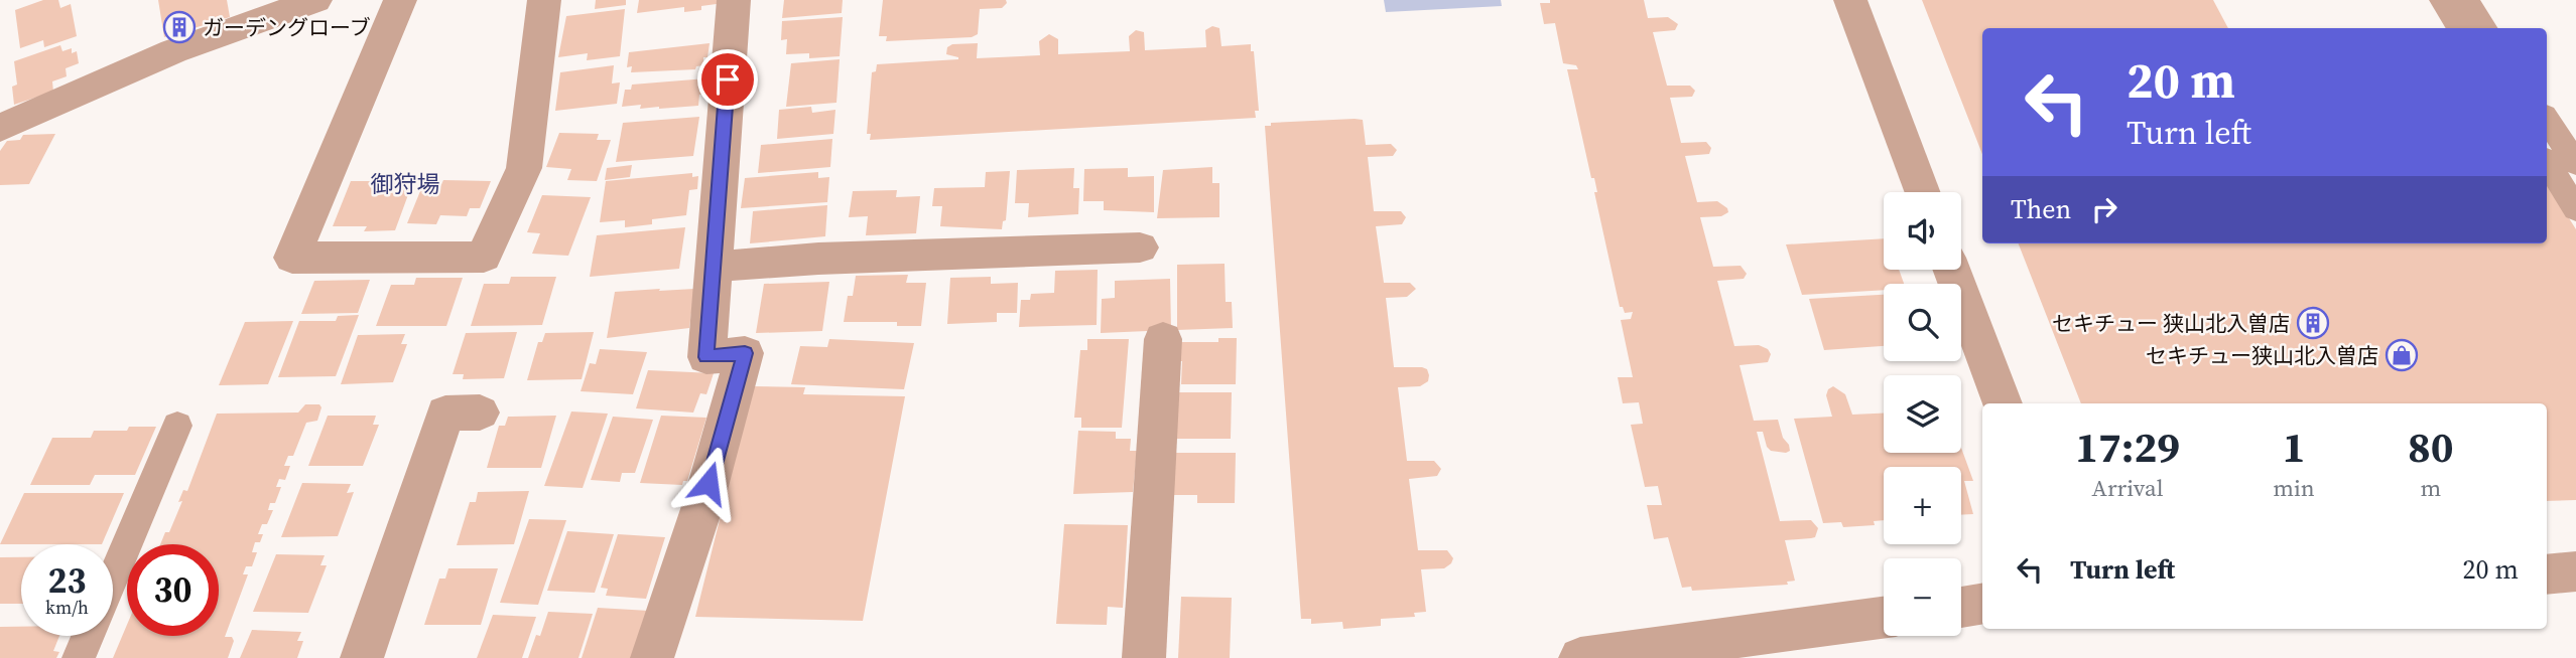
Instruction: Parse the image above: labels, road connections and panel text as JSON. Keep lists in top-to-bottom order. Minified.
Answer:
{"districts":["御狩場"],"places":{"building":["ガーデングローブ","セキチュー 狭山北入曽店"],"shop":["セキチュー狭山北入曽店"]},"page":{"turn":["20 m","Turn left"],"then":"Then","map_buttons":["+","−"],"eta":["17:29","Arrival","1","min","80","m"],"list":[{"name":"Turn left","value":"20 m"}],"speed":"23 km/h","limit":"30"}}
